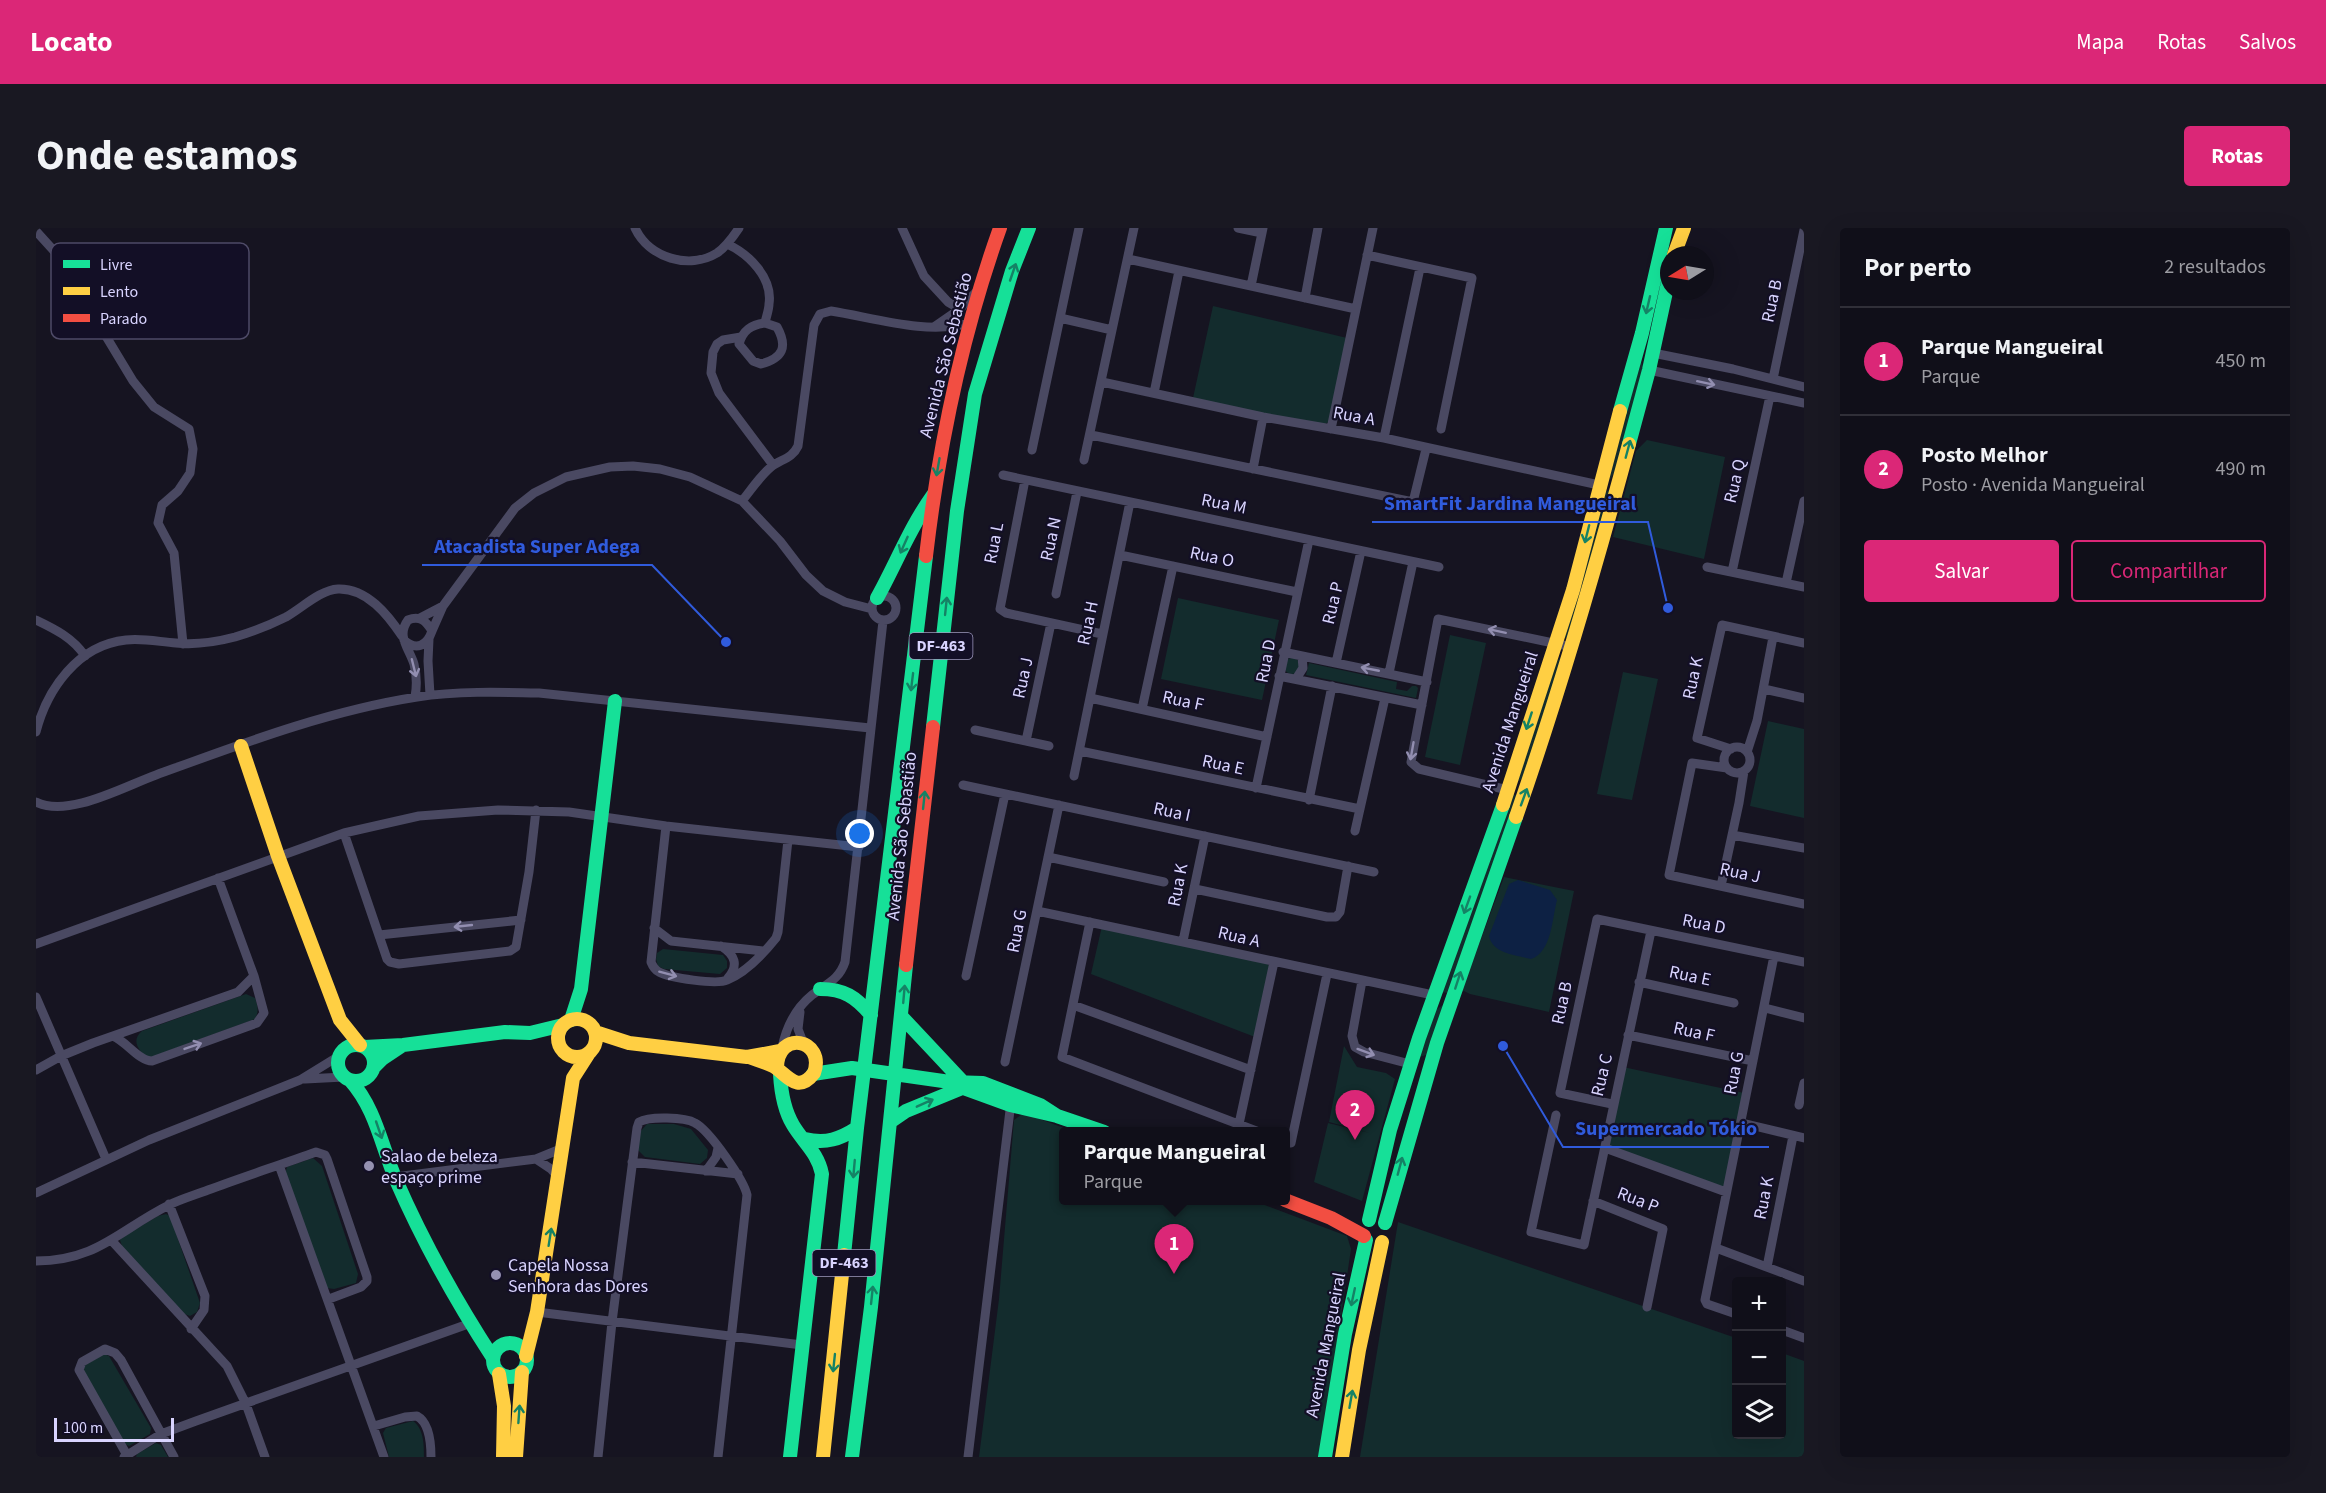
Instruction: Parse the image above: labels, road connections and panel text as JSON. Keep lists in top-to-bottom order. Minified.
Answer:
{"streets":{"street":["Rua B","Avenida São Sebastião","Rua A","Rua Q","Rua M","Rua N","Rua L","Rua O","Rua P","Rua H","DF-463","Rua D","Rua J","Rua K","Rua F","Avenida Mangueiral","Rua E","Rua I","Rua G","Rua C"]},"crossings":[["Rua B","Rua D"],["Rua B","Rua C"],["Rua A","Rua K"],["Rua A","Avenida Mangueiral"],["Rua A","Rua G"],["Rua M","Rua N"],["Rua M","Rua L"],["Rua M","Rua P"],["Rua M","Rua H"],["Rua M","Rua D"],["Rua L","Rua J"],["Rua O","Rua H"],["Rua O","Rua D"],["Rua P","Rua C"],["Rua H","Rua F"],["Rua H","Rua E"],["Rua D","Rua F"],["Rua D","Rua E"],["Rua D","Rua G"],["Rua D","Rua C"],["Rua J","Rua K"],["Rua K","Rua I"],["Rua F","Rua G"],["Rua F","Rua C"],["Rua E","Rua C"],["Rua I","Rua G"]],"places":["SmartFit Jardina Mangueiral","Atacadista Super Adega","Supermercado Tókio","Salao de beleza espaço prime","Capela Nossa Senhora das Dores"],"legend":["Livre","Lento","Parado"],"scale_bar":"100 m","north":"left","page":{"header":"Locato","nav":["Mapa","Rotas","Salvos"],"title":"Onde estamos","buttons":["Rotas",["Salvar","Compartilhar"]],"heading":["Por perto","2 resultados"],"list":[{"mark":"1","name":"Parque Mangueiral","note":"Parque","value":"450 m"},{"mark":"2","name":"Posto Melhor","note":"Posto · Avenida Mangueiral","value":"490 m"}],"pins":["2","1"],"popup":["Parque Mangueiral","Parque"],"map_buttons":["+","−"],"scale":"100 m"}}
